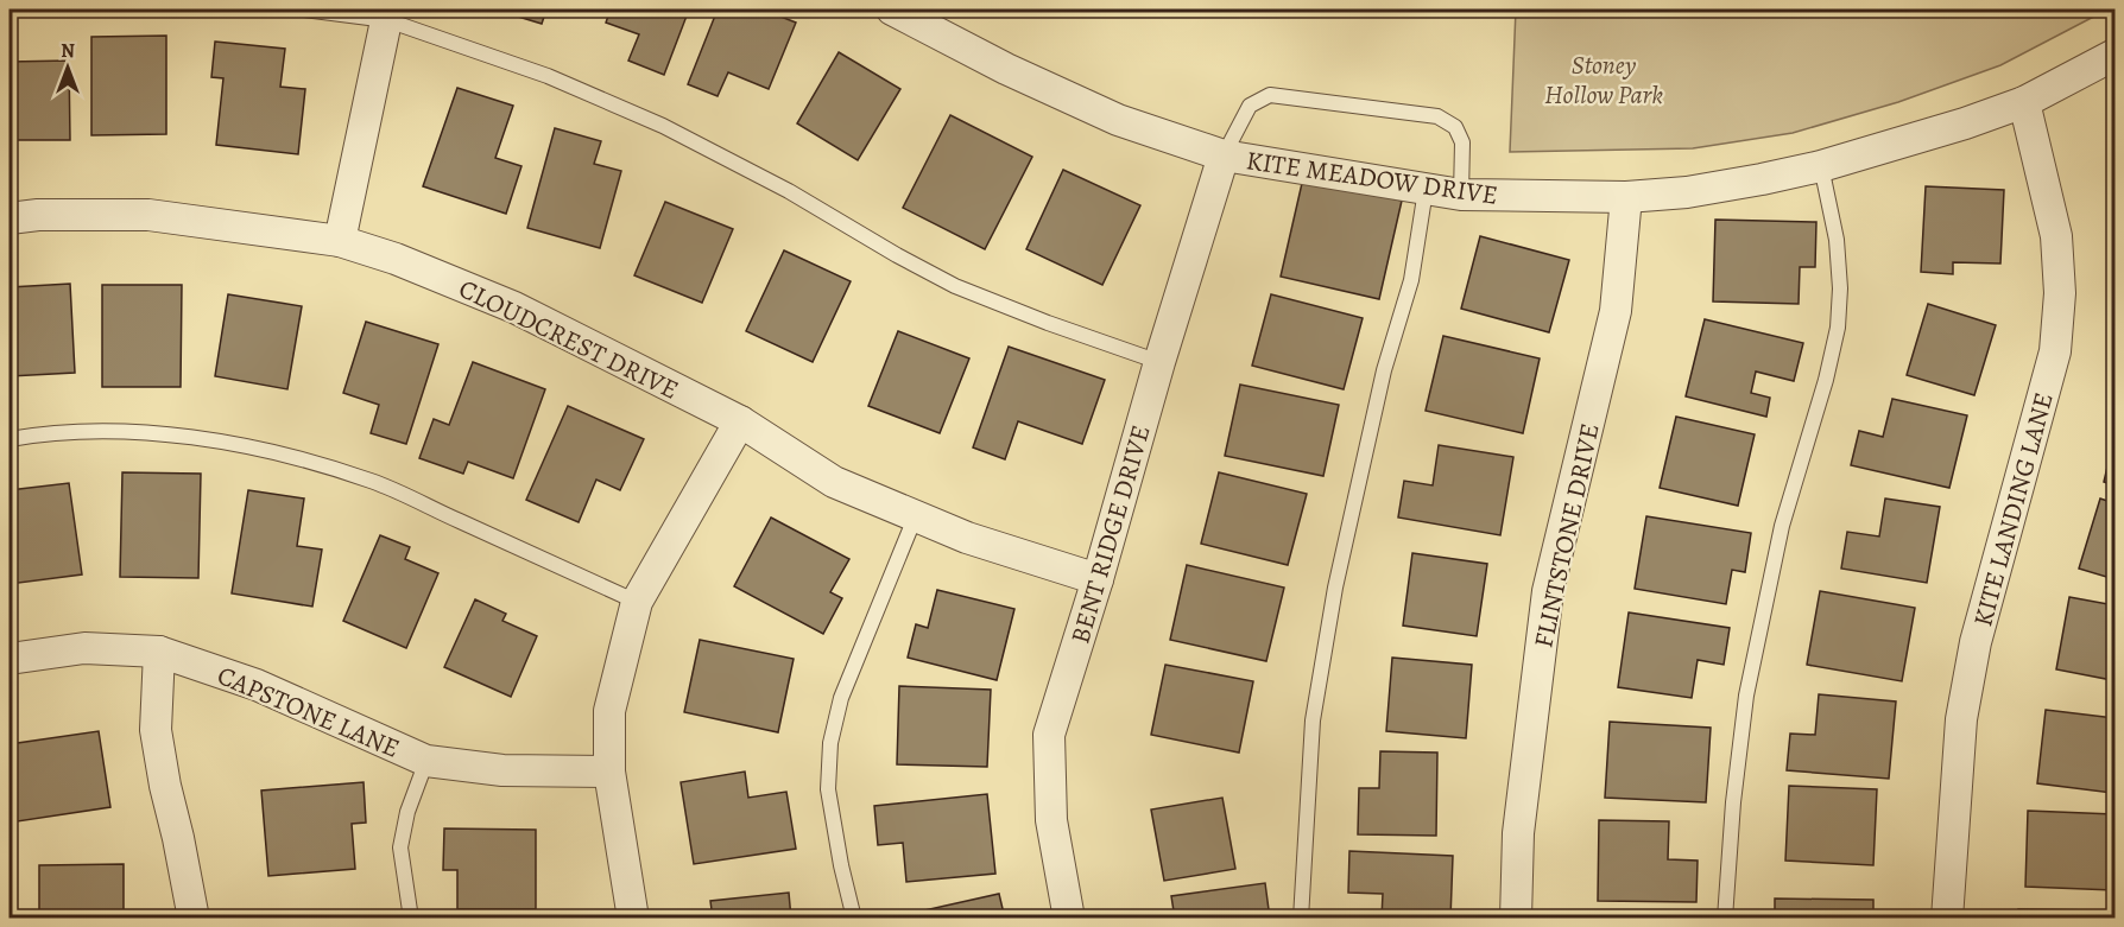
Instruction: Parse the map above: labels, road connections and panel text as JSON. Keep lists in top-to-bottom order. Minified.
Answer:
{"streets":{"street":["KITE MEADOW DRIVE","CLOUDCREST DRIVE","KITE LANDING LANE","BENT RIDGE DRIVE","FLINTSTONE DRIVE","CAPSTONE LANE"]},"crossings":[["KITE MEADOW DRIVE","KITE LANDING LANE"],["KITE MEADOW DRIVE","BENT RIDGE DRIVE"],["KITE MEADOW DRIVE","FLINTSTONE DRIVE"],["CLOUDCREST DRIVE","BENT RIDGE DRIVE"]],"parks":["Stoney Hollow Park"],"north":"top"}
